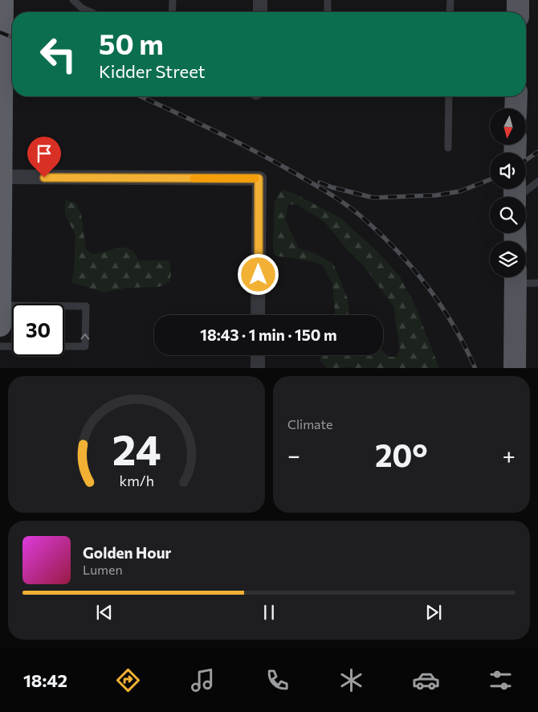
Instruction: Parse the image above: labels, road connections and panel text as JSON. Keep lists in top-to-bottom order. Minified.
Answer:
{"north":"bottom","page":{"turn":["50 m","Kidder Street"],"limit":"30","trip":"18:43 · 1 min · 150 m","tile":"Climate","heat":["−","20°","+"],"song":["Golden Hour","Lumen"],"tabs":"18:42","gauge":["24","km/h"]}}
